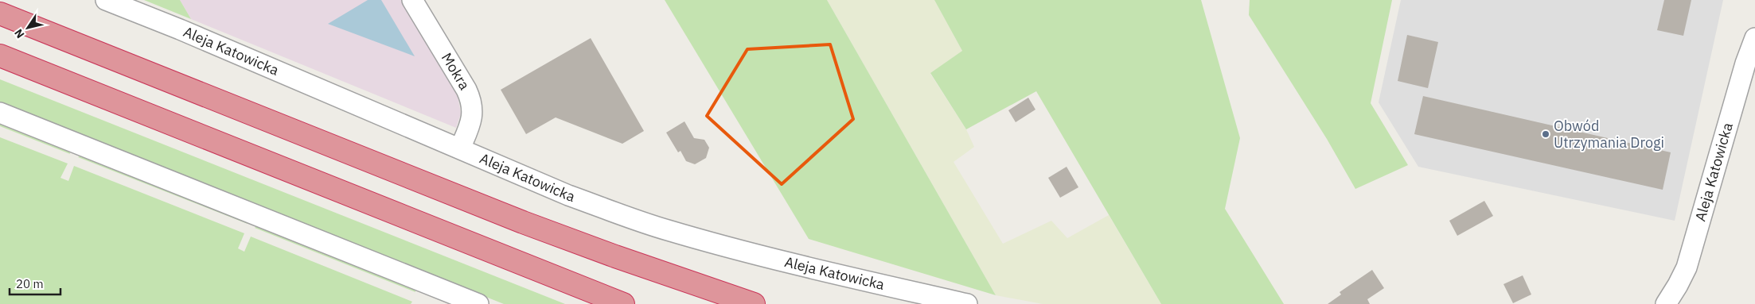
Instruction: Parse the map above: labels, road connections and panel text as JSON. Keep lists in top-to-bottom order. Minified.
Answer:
{"streets":{"street":["Aleja Katowicka","Mokra"]},"crossings":[["Aleja Katowicka","Mokra"]],"places":["Obwód Utrzymania Drogi"],"scale_bar":"20 m","north":"bottom left"}
